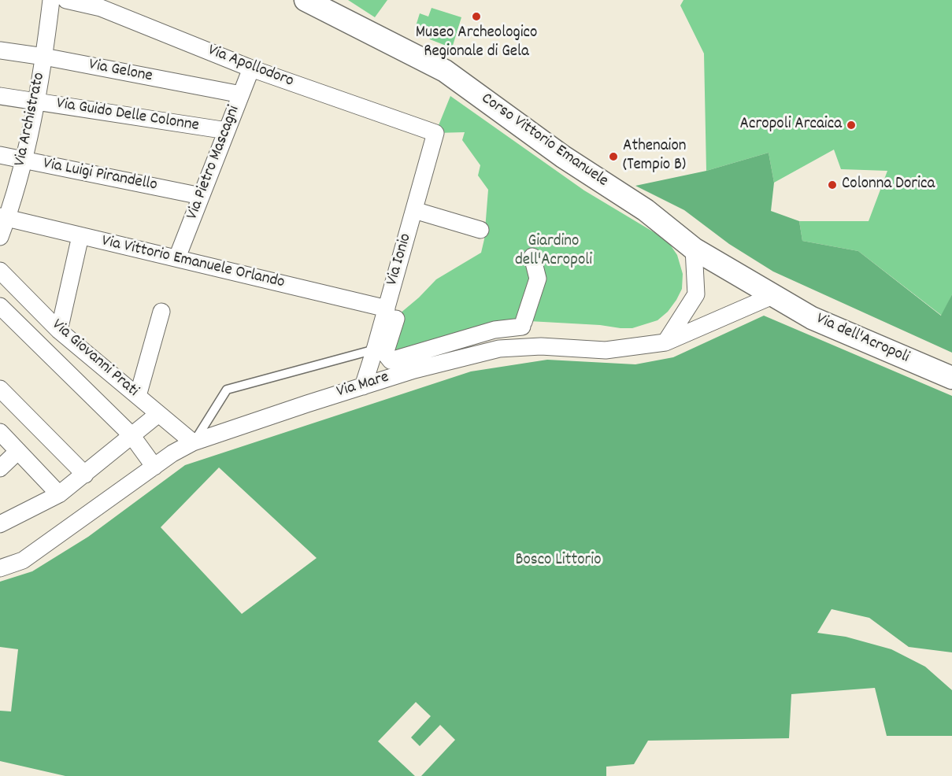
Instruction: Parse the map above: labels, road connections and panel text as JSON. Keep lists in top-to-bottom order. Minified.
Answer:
{"streets":{"street":["Via Apollodoro","Via Gelone","Via Guido Delle Colonne","Via Archistrato","Corso Vittorio Emanuele","Via Pietro Mascagni","Via Luigi Pirandello","Via Ionio","Via Vittorio Emanuele Orlando","Via dell'Acropoli","Via Giovanni Prati","Via Mare"]},"crossings":[["Via Apollodoro","Via Pietro Mascagni"],["Via Apollodoro","Via Ionio"],["Via Gelone","Via Archistrato"],["Via Gelone","Via Pietro Mascagni"],["Via Guido Delle Colonne","Via Archistrato"],["Via Guido Delle Colonne","Via Pietro Mascagni"],["Via Archistrato","Via Luigi Pirandello"],["Via Archistrato","Via Vittorio Emanuele Orlando"],["Corso Vittorio Emanuele","Via dell'Acropoli"],["Corso Vittorio Emanuele","Via Mare"],["Via Pietro Mascagni","Via Luigi Pirandello"],["Via Pietro Mascagni","Via Vittorio Emanuele Orlando"],["Via Ionio","Via Vittorio Emanuele Orlando"],["Via Ionio","Via Mare"],["Via dell'Acropoli","Via Mare"],["Via Giovanni Prati","Via Mare"]],"parks":["Giardino dell'Acropoli","Bosco Littorio"],"places":["Museo Archeologico Regionale di Gela","Acropoli Arcaica","Athenaion (Tempio B)","Colonna Dorica"]}
